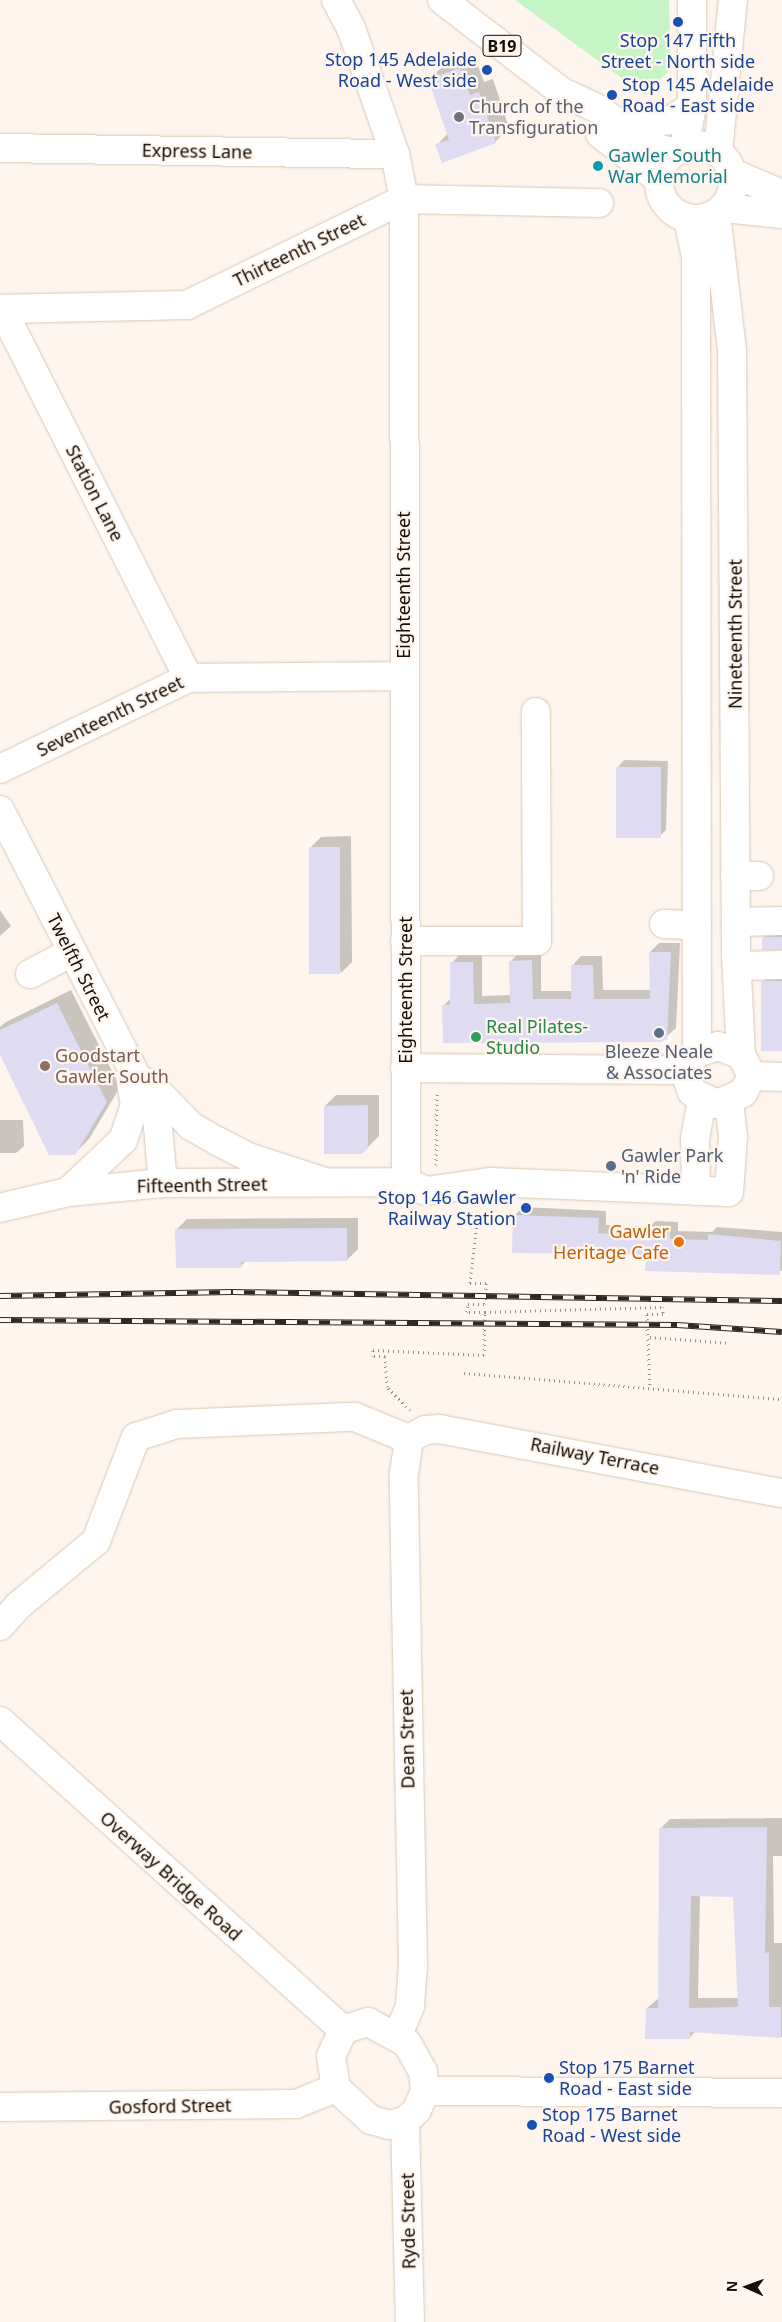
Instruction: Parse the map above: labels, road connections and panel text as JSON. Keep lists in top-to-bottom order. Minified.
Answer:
{"streets":{"street":["B19","Express Lane","Thirteenth Street","Station Lane","Eighteenth Street","Nineteenth Street","Seventeenth Street","Twelfth Street","Fifteenth Street","Railway Terrace","Dean Street","Overway Bridge Road","Gosford Street","Ryde Street"]},"crossings":[["B19","Nineteenth Street"],["Express Lane","Eighteenth Street"],["Thirteenth Street","Station Lane"],["Thirteenth Street","Eighteenth Street"],["Station Lane","Seventeenth Street"],["Eighteenth Street","Seventeenth Street"],["Eighteenth Street","Fifteenth Street"],["Twelfth Street","Fifteenth Street"],["Railway Terrace","Dean Street"],["Dean Street","Overway Bridge Road"],["Dean Street","Gosford Street"],["Dean Street","Ryde Street"],["Overway Bridge Road","Gosford Street"],["Overway Bridge Road","Ryde Street"],["Gosford Street","Ryde Street"]],"places":["Stop 147 Fifth Street - North side","Stop 145 Adelaide Road - West side","Stop 145 Adelaide Road - East side","Church of the Transfiguration","Gawler South War Memorial","Bleeze Neale & Associates","Real Pilates- Studio","Goodstart Gawler South","Gawler Park 'n' Ride","Stop 146 Gawler Railway Station","Gawler Heritage Cafe","Stop 175 Barnet Road - East side","Stop 175 Barnet Road - West side"],"north":"left"}
